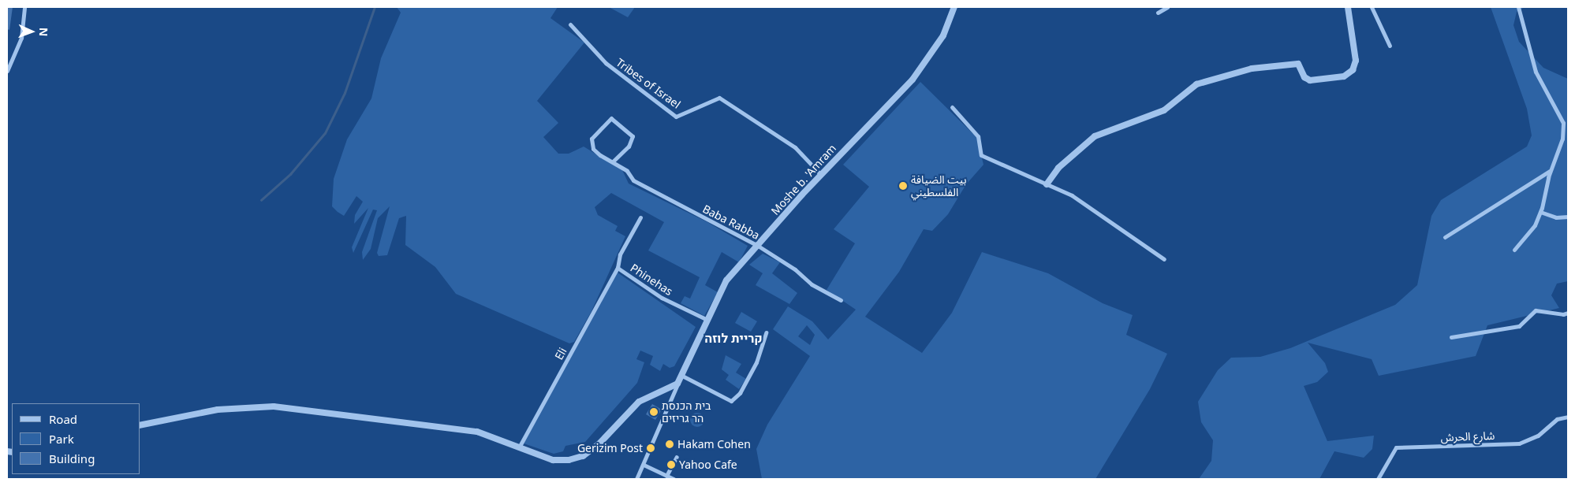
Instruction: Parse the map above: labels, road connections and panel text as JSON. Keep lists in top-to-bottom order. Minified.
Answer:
{"streets":{"street":["Tribes of Israel","Moshe b. 'Amram","Baba Rabba","Phinehas","Eli","شارع الحرش"]},"crossings":[["Tribes of Israel","Moshe b. 'Amram"],["Moshe b. 'Amram","Baba Rabba"],["Moshe b. 'Amram","Phinehas"],["Phinehas","Eli"]],"districts":["קריית לוזה"],"places":["بيت الضيافة الفلسطيني","בית הכנסת הר גריזים","Hakam Cohen","Gerizim Post","Yahoo Cafe"],"legend":["Road","Park","Building"],"north":"right"}
